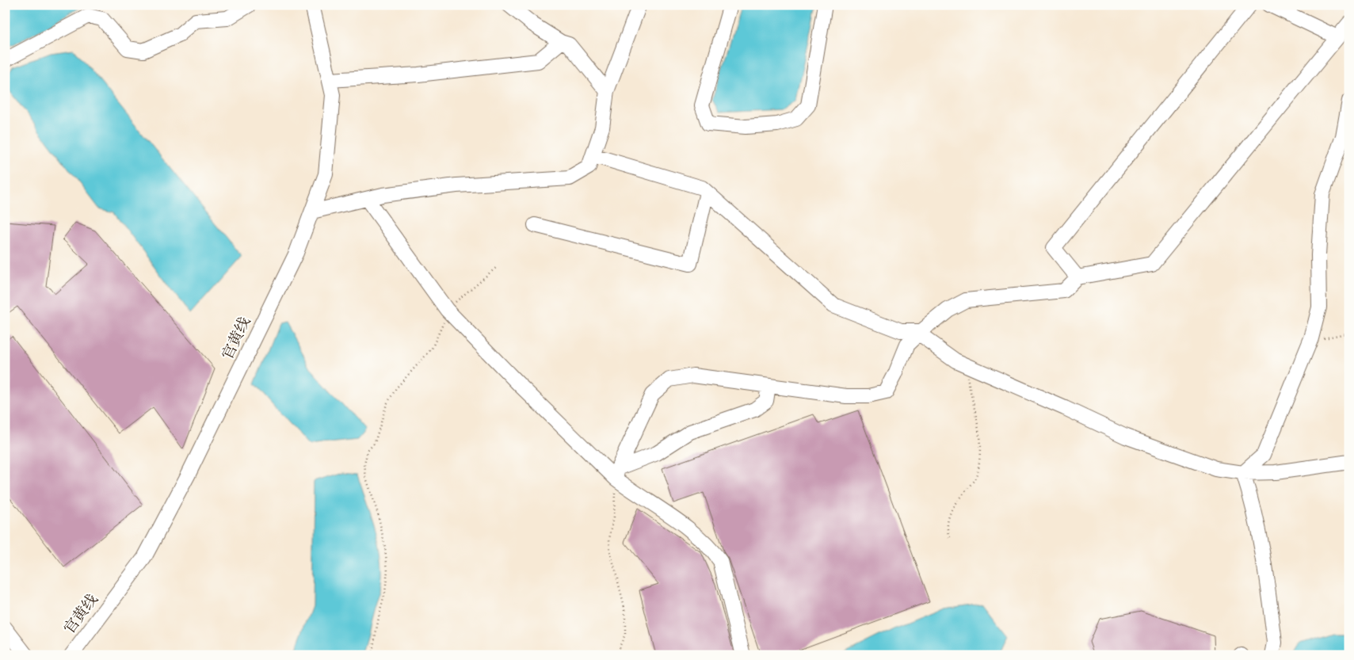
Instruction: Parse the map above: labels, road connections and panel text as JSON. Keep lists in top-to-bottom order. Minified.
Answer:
{"streets":{"street":["官黄线"]}}
